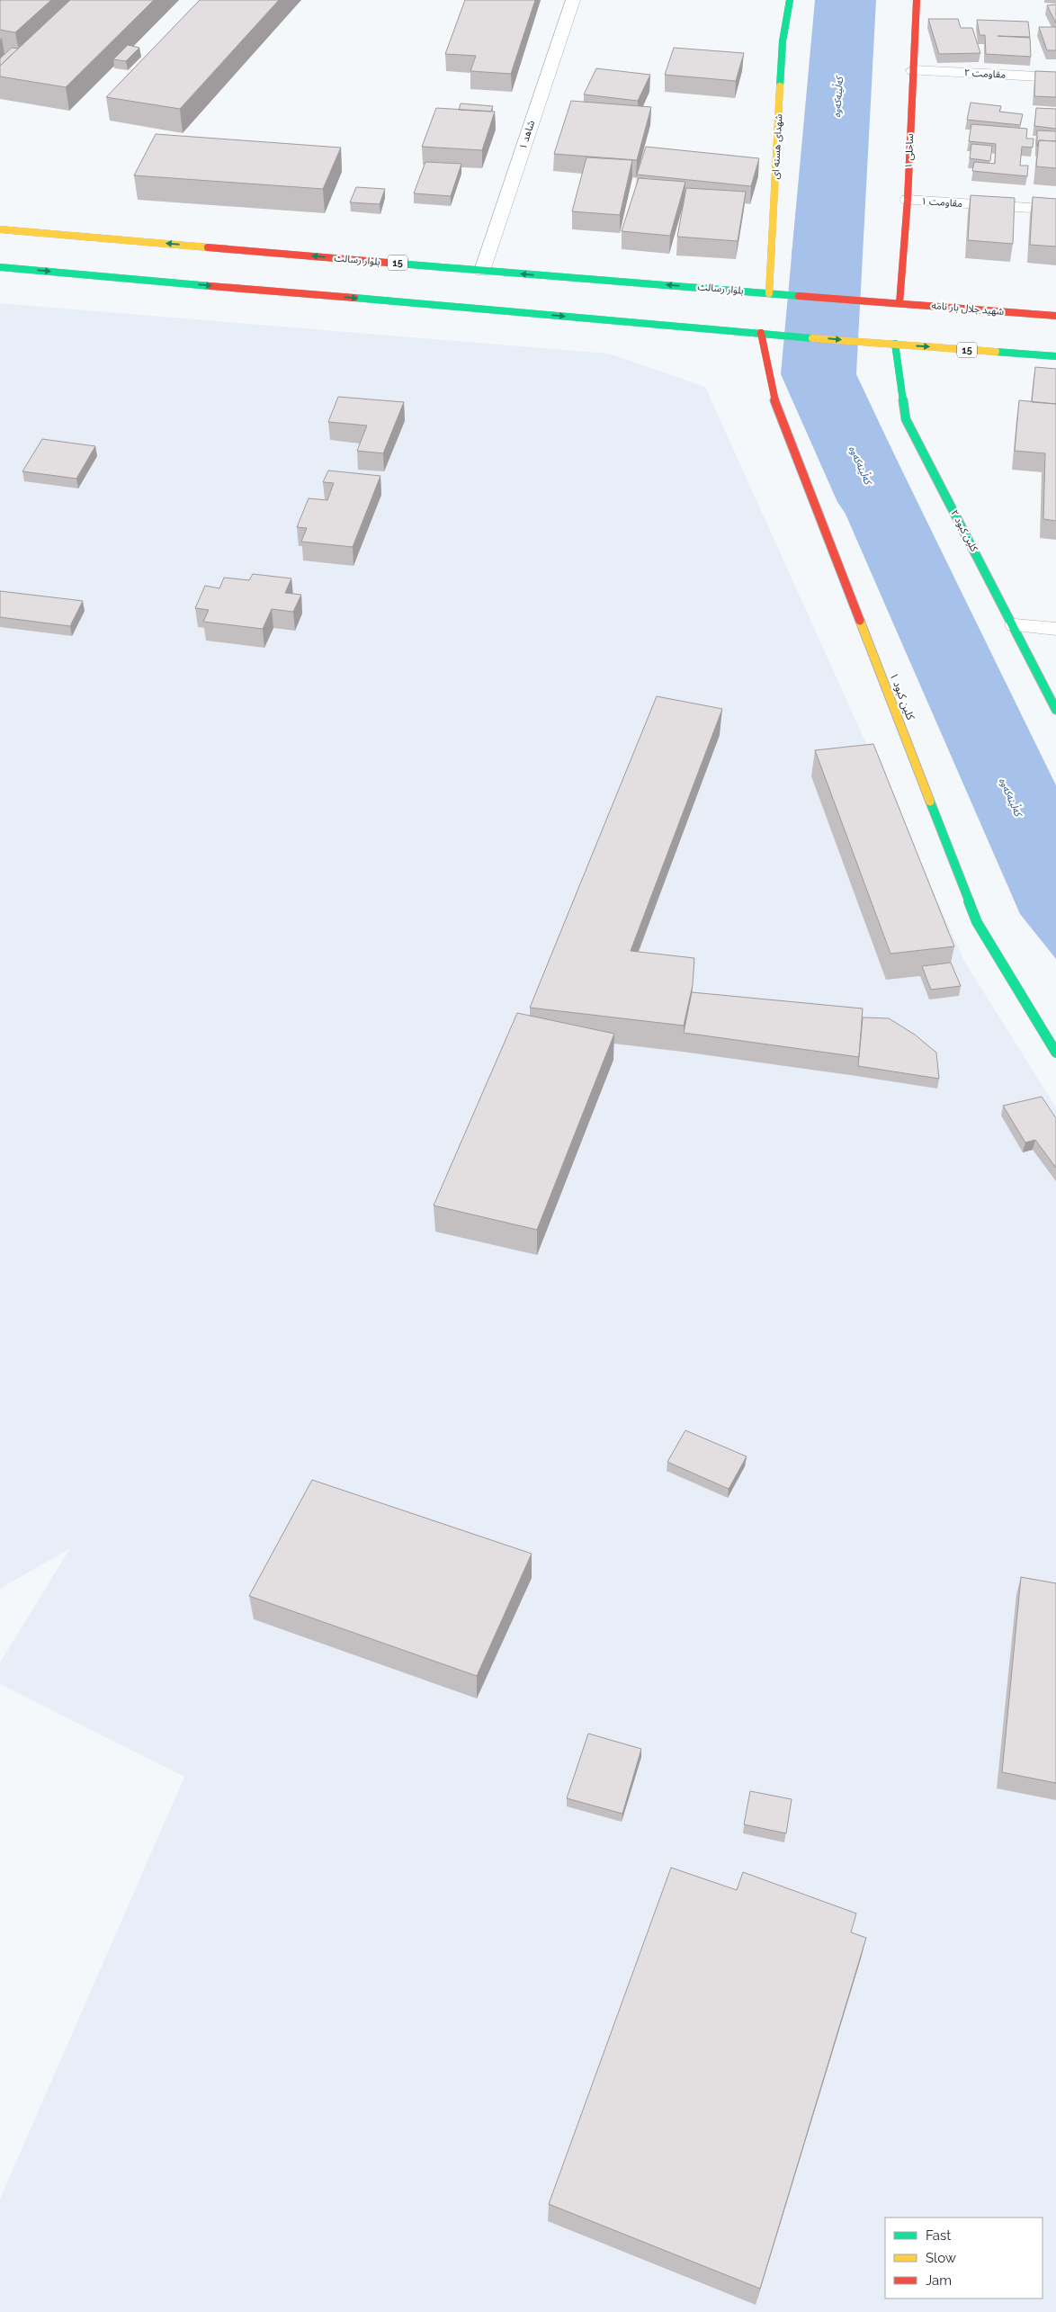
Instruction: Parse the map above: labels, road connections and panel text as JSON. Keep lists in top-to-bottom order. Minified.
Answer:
{"streets":{"street":["مقاومت ۲","شاهد ۱","شهدای هسته ای","ساحلی ۱","مقاومت ۱","بلوار رسالت","15","شهید جلال بار نامه","کلین کبود ۲","کلین کبود ۱"]},"crossings":[["مقاومت ۲","ساحلی ۱"],["شاهد ۱","بلوار رسالت"],["شهدای هسته ای","بلوار رسالت"],["ساحلی ۱","مقاومت ۱"],["ساحلی ۱","شهید جلال بار نامه"],["بلوار رسالت","شهید جلال بار نامه"],["15","کلین کبود ۲"],["15","کلین کبود ۱"]],"water":["کەڵینەکەوە"],"legend":["Fast","Slow","Jam"]}
